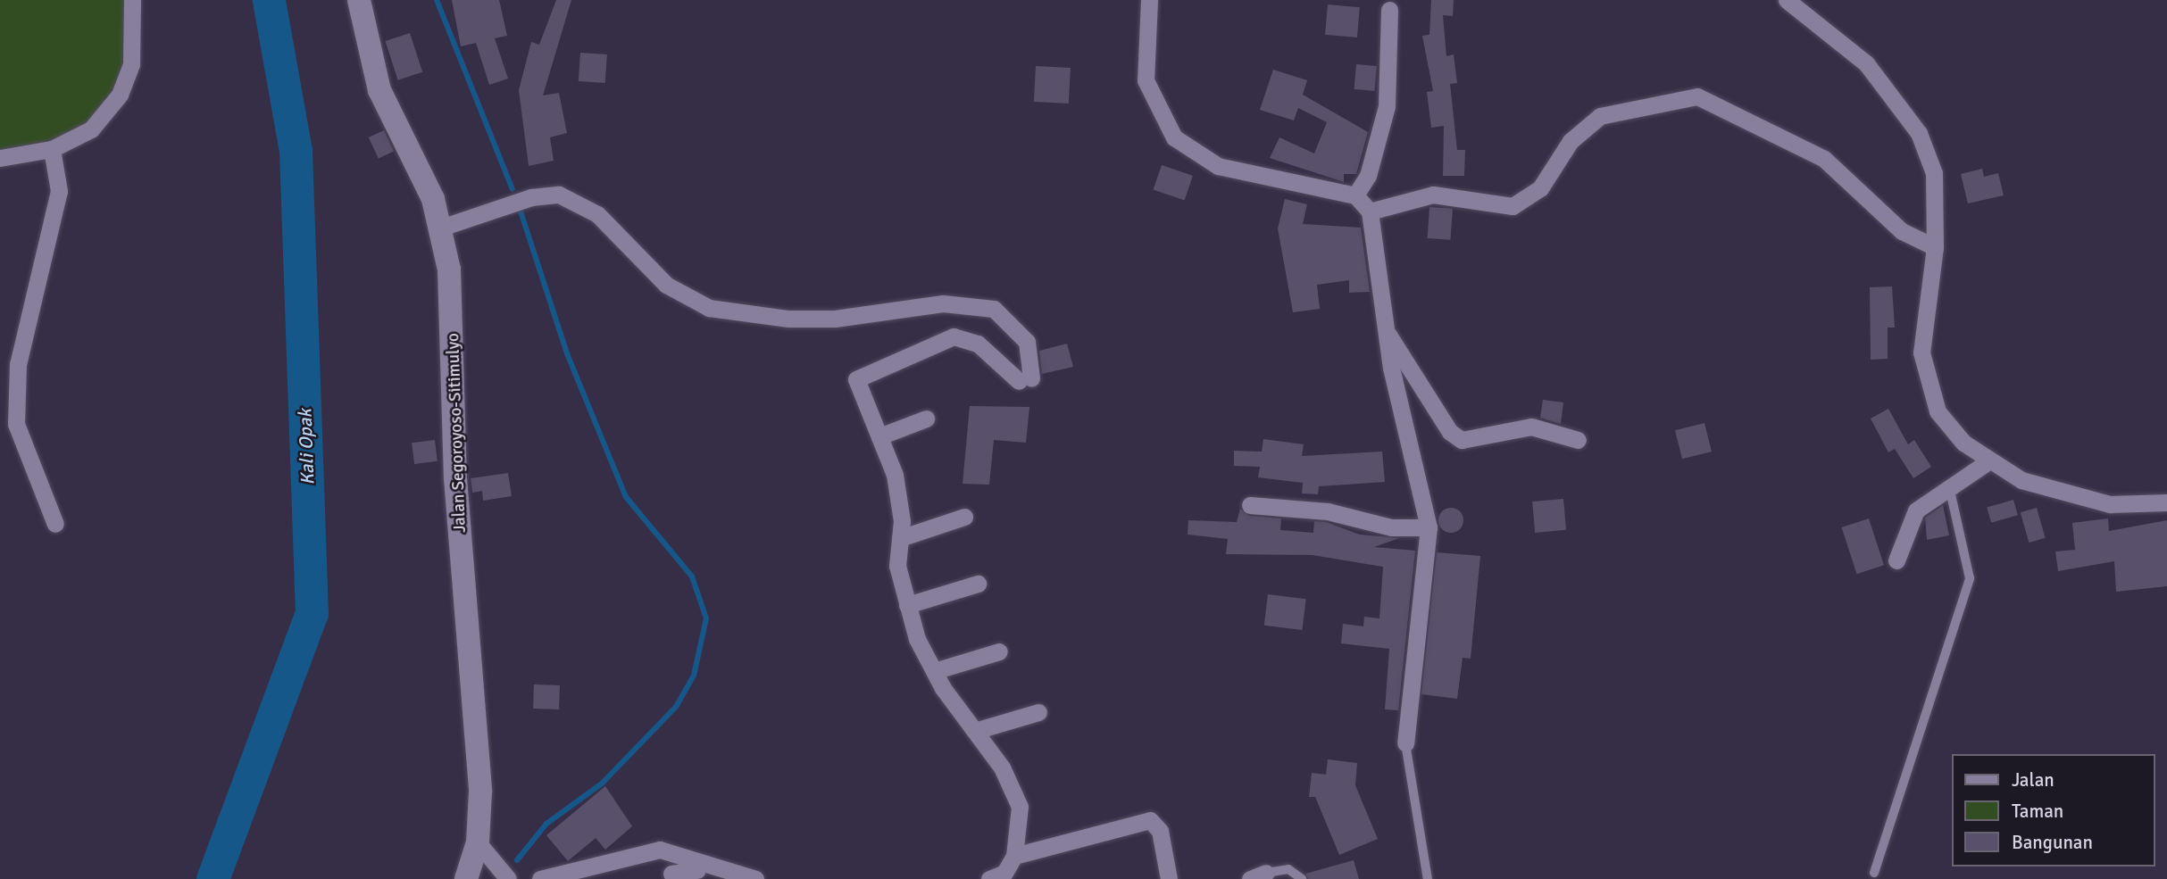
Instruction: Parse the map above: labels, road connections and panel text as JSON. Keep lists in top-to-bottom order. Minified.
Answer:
{"streets":{"main road":["Jalan Segoroyoso-Sitimulyo"]},"water":["Kali Opak"],"legend":["Jalan","Taman","Bangunan"]}
